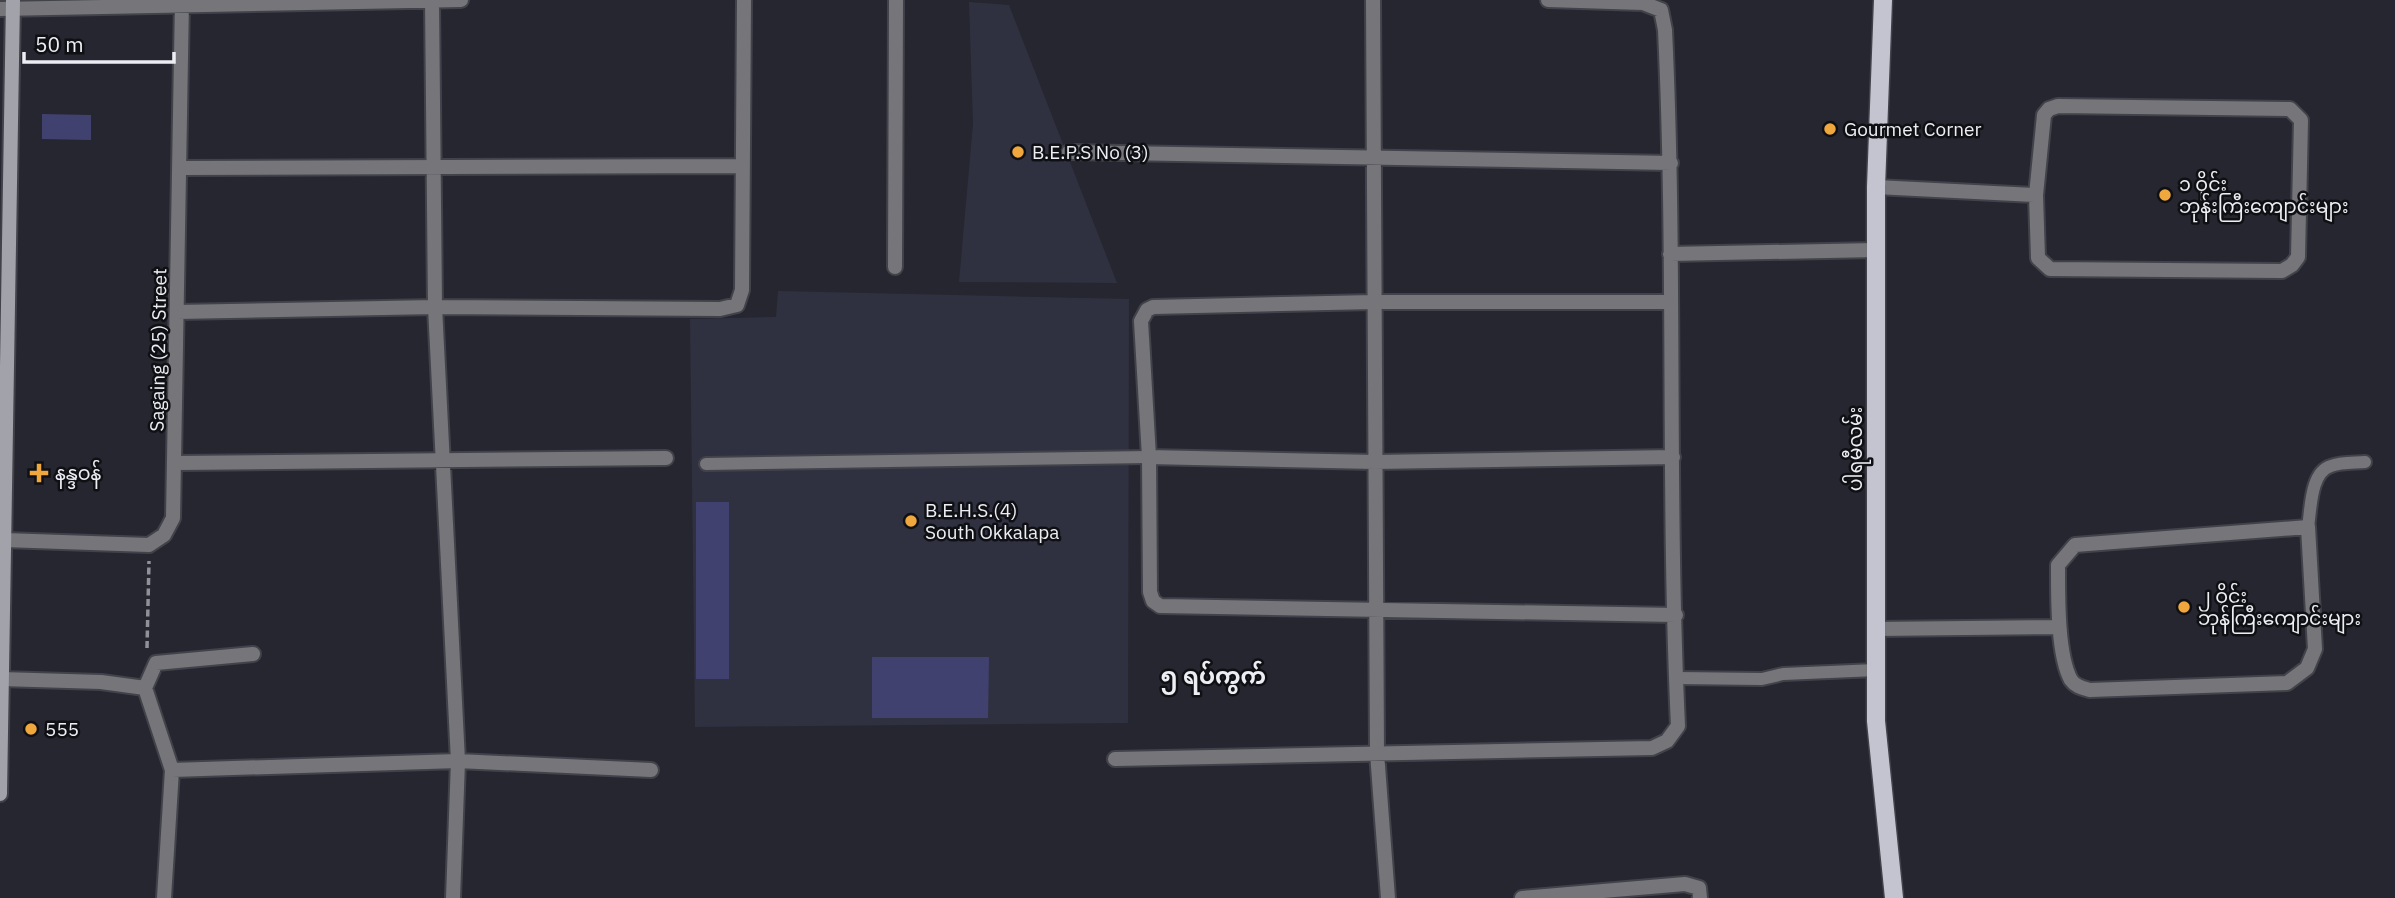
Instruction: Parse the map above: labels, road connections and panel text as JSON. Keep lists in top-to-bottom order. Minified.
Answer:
{"streets":{"main road":["ပါရမီလမ်း"],"street":["Sagaing (25) Street"]},"districts":["၅ ရပ်ကွက်"],"places":{"other":["Gourmet Corner","B.E.P.S No (3)","၁ ဝိုင်း ဘုန်းကြီးကျောင်းများ","B.E.H.S.(4) South Okkalapa","၂ ဝိုင်း ဘုန်ကြီးကျောင်းများ","555"],"health":["နန္ဒဝန်"]},"scale_bar":"50 m"}
